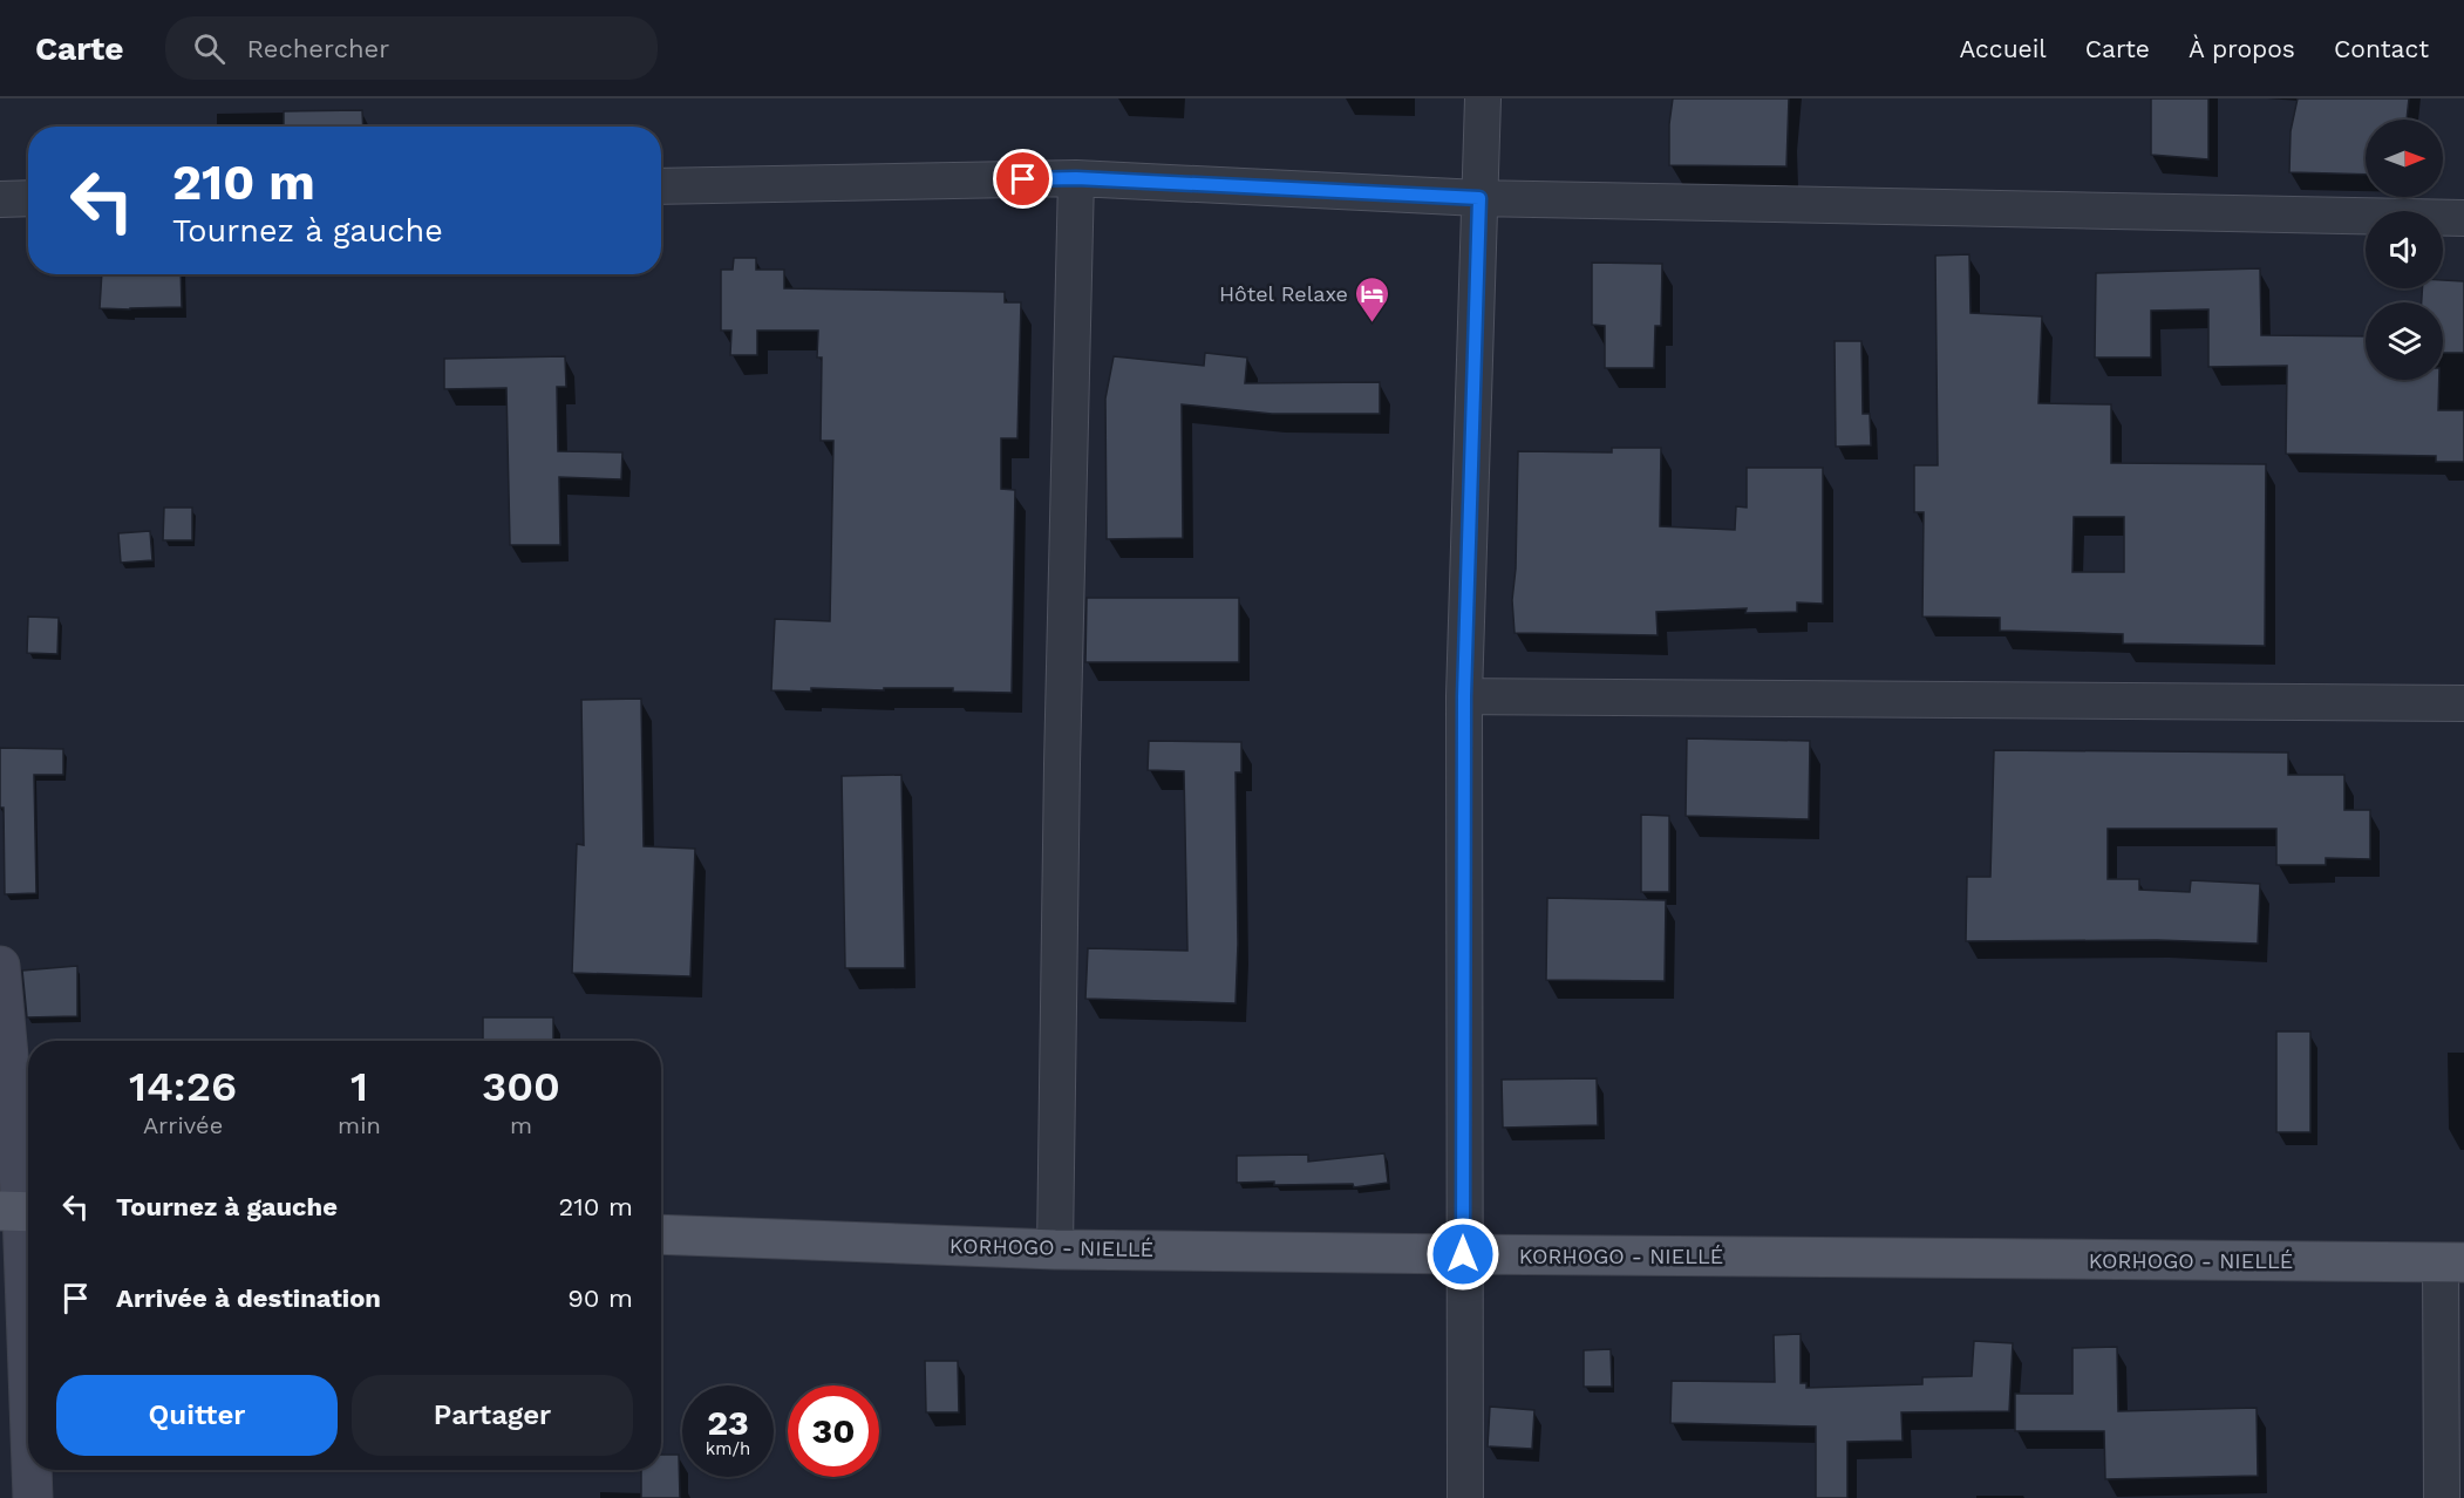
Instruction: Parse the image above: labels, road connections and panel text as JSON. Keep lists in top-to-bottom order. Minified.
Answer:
{"streets":{"main road":["KORHOGO - NIELLÉ"]},"places":{"hotel":["Hôtel Relaxe"]},"north":"right","page":{"header":"Carte","search":"Rechercher","nav":["Accueil","Carte","À propos","Contact"],"turn":["210 m","Tournez à gauche"],"eta":["14:26","Arrivée","1","min","300","m"],"list":[{"name":"Tournez à gauche","value":"210 m"},{"name":"Arrivée à destination","value":"90 m"}],"buttons":["Quitter","Partager"],"speed":"23 km/h","limit":"30"}}
